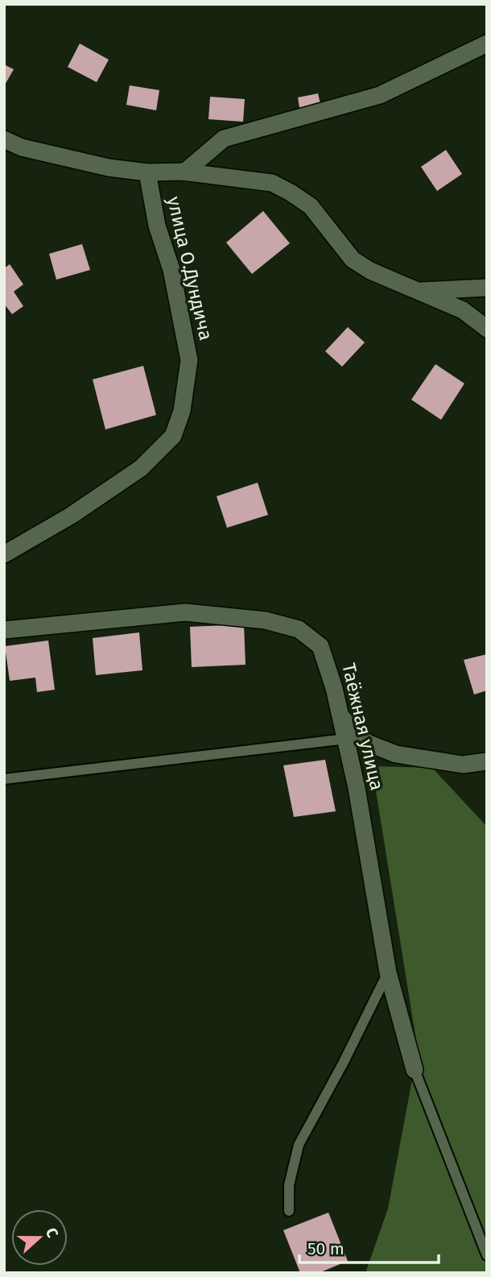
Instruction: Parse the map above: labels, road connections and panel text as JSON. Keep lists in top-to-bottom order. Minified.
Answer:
{"streets":{"street":["улица О.Дундича","Таёжная улица"]},"scale_bar":"50 m","north":"right"}
